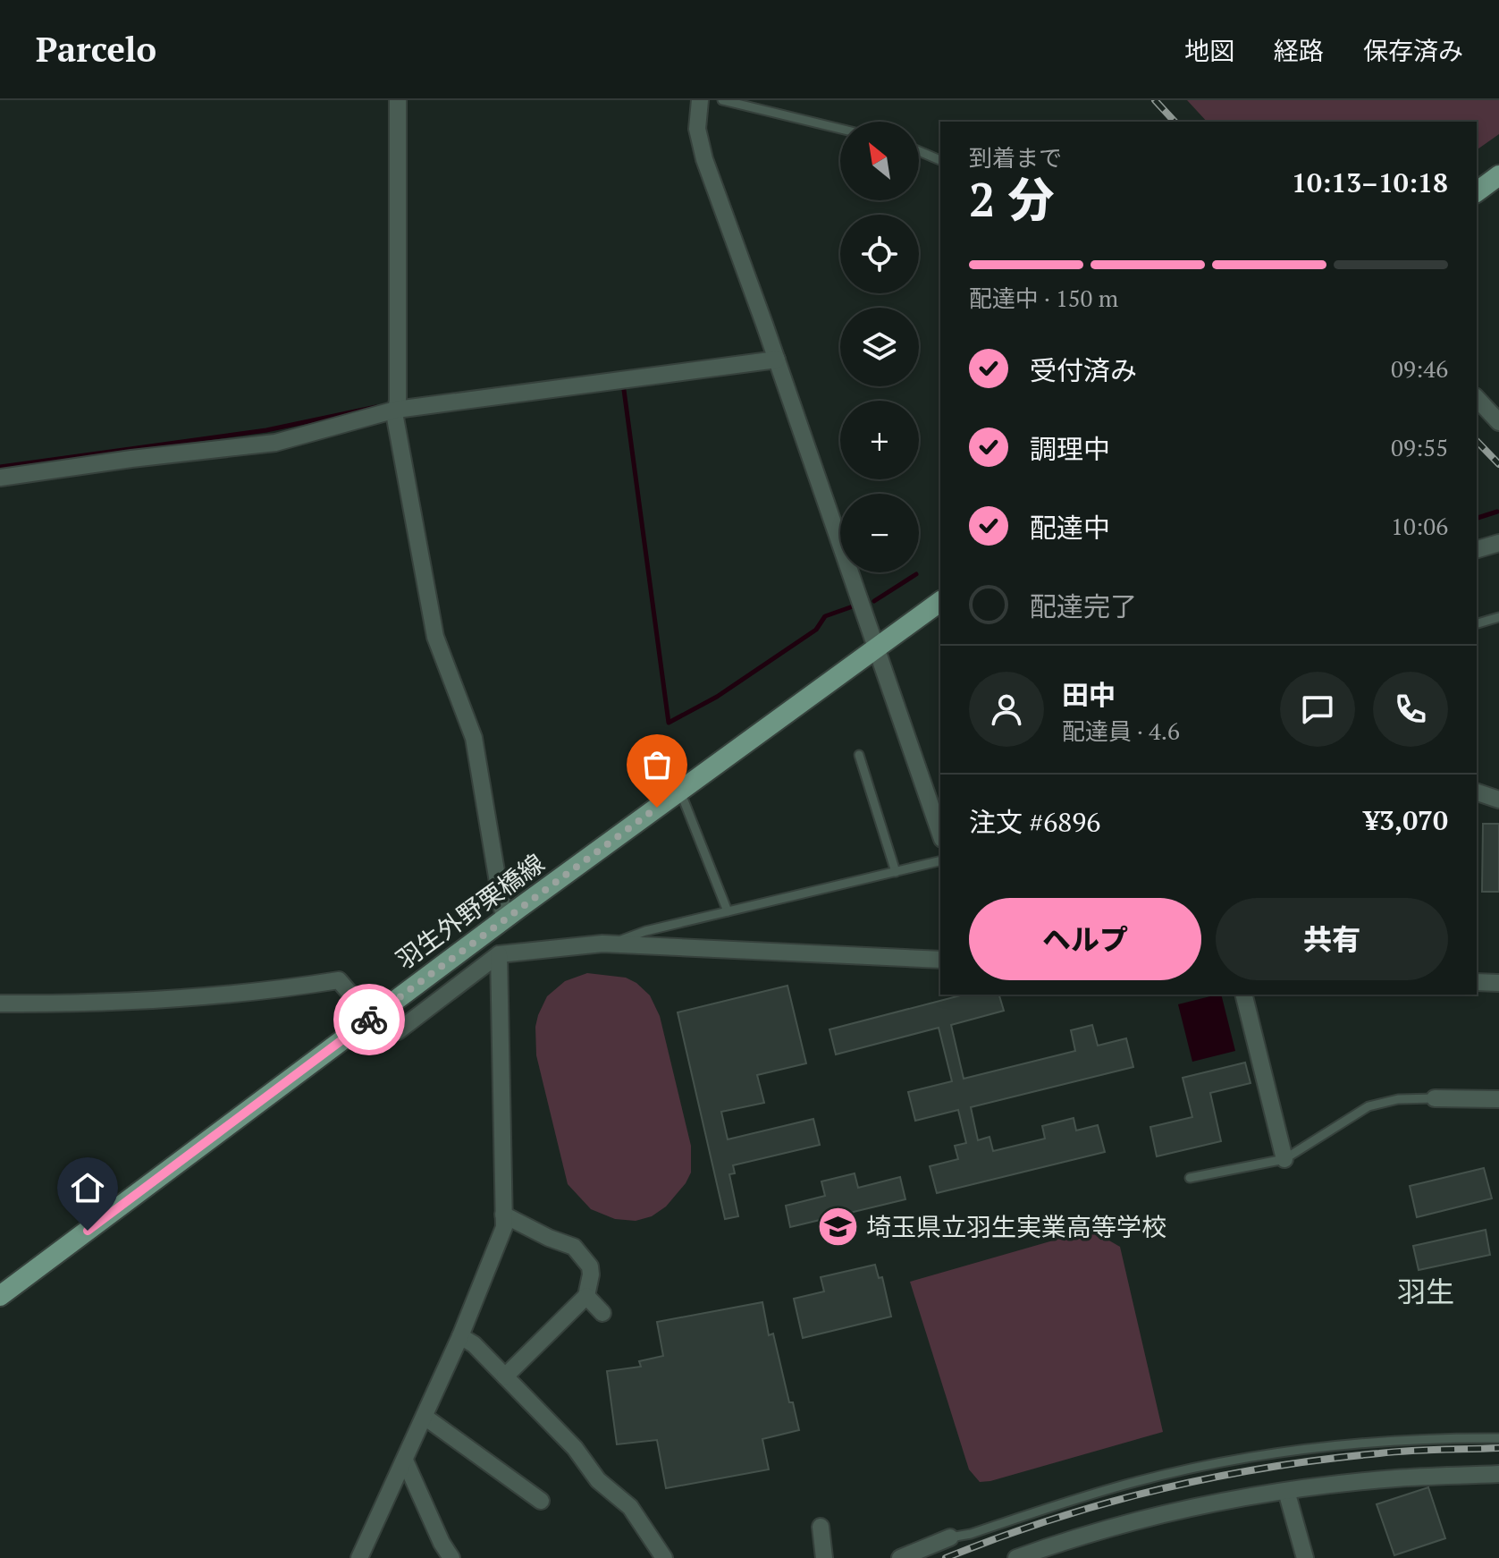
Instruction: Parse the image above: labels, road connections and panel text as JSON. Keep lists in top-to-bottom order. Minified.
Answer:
{"streets":{"main road":["羽生外野栗橋線"]},"districts":["羽生"],"places":{"school or university":["埼玉県立羽生実業高等学校"]},"north":"top left","page":{"header":"Parcelo","nav":["地図","経路","保存済み"],"map_buttons":["+","−"],"heading":["2 分","到着まで","10:13–10:18"],"panel":["田中","配達員 · 4.6","注文 #6896","¥3,070"],"bar":"配達中 · 150 m","list":[["受付済み","09:46"],["調理中","09:55"],["配達中","10:06"],"配達完了"],"buttons":["ヘルプ","共有"]}}
